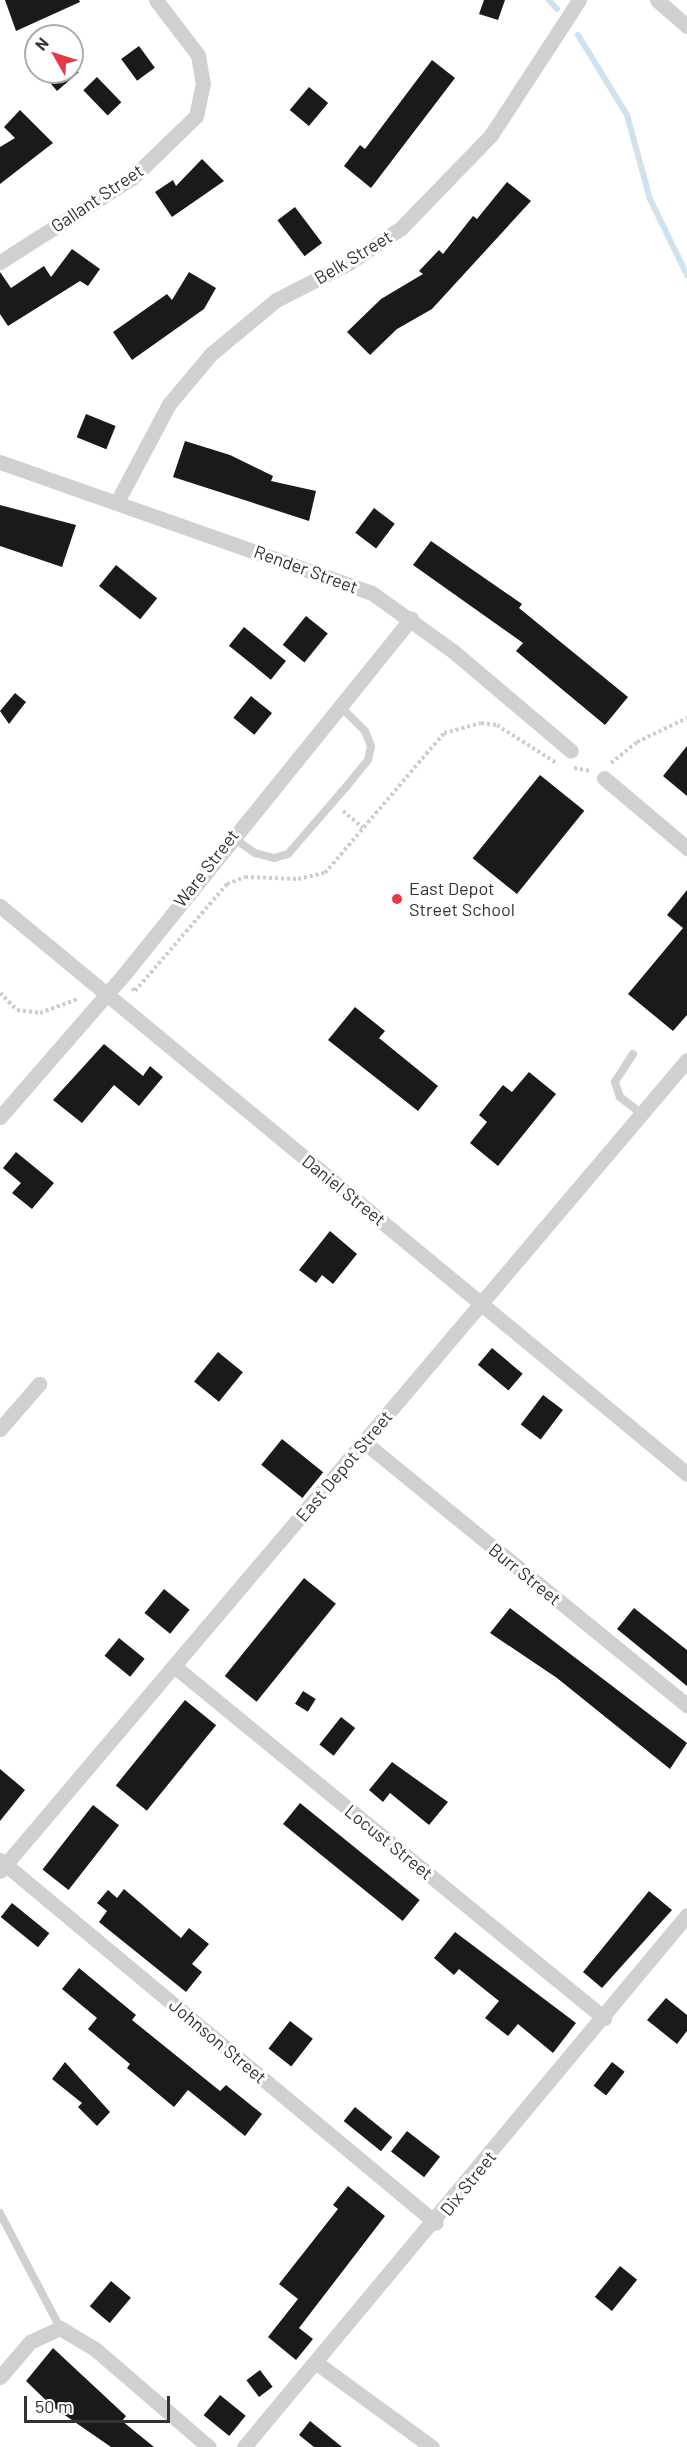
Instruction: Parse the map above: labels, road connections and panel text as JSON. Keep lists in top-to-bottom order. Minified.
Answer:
{"streets":{"street":["Gallant Street","Belk Street","Render Street","Ware Street","Daniel Street","East Depot Street","Burr Street","Locust Street","Johnson Street","Dix Street"]},"crossings":[["Belk Street","Render Street"],["Render Street","Ware Street"],["Ware Street","Daniel Street"],["Daniel Street","East Depot Street"],["East Depot Street","Burr Street"],["East Depot Street","Locust Street"],["East Depot Street","Johnson Street"],["Locust Street","Dix Street"],["Johnson Street","Dix Street"]],"places":["East Depot Street School"],"scale_bar":"50 m","north":"top left"}
